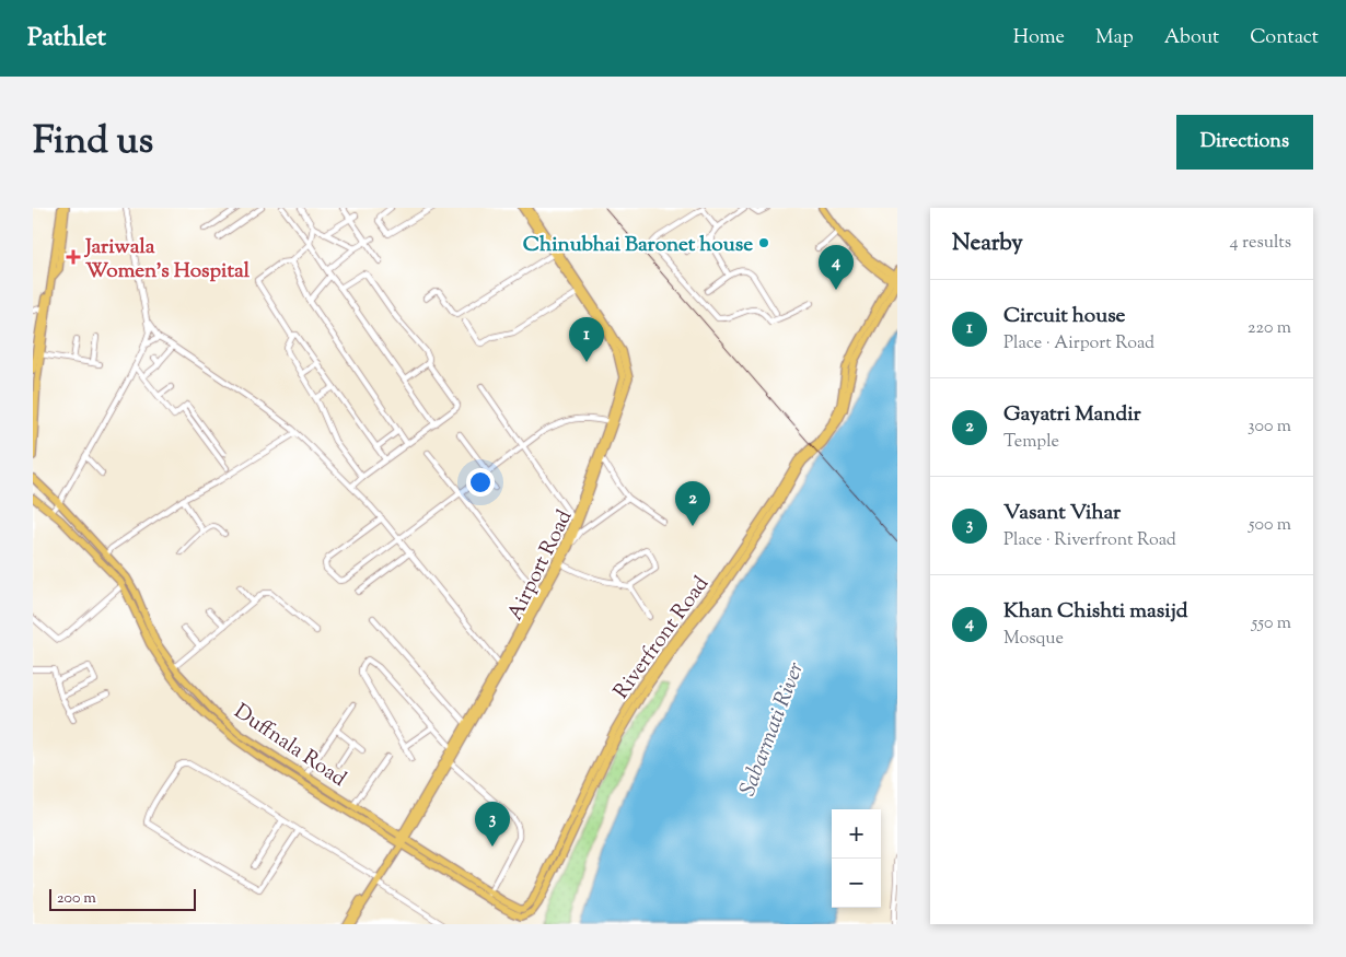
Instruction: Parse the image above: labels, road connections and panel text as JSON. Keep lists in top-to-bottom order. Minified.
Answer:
{"streets":{"main road":["Airport Road","Riverfront Road","Duffnala Road"]},"crossings":[["Airport Road","Riverfront Road"],["Airport Road","Duffnala Road"],["Riverfront Road","Duffnala Road"]],"water":["Sabarmati River"],"places":{"other":["Chinubhai Baronet house"],"health":["Jariwala Women's Hospital"]},"scale_bar":"200 m","page":{"header":"Pathlet","nav":["Home","Map","About","Contact"],"title":"Find us","buttons":"Directions","heading":["Nearby","4 results"],"pins":["4","1","2","3"],"list":[{"mark":"1","name":"Circuit house","note":"Place · Airport Road","value":"220 m"},{"mark":"2","name":"Gayatri Mandir","note":"Temple","value":"300 m"},{"mark":"3","name":"Vasant Vihar","note":"Place · Riverfront Road","value":"500 m"},{"mark":"4","name":"Khan Chishti masijd","note":"Mosque","value":"550 m"}],"map_buttons":["+","−"],"scale":"200 m"}}
